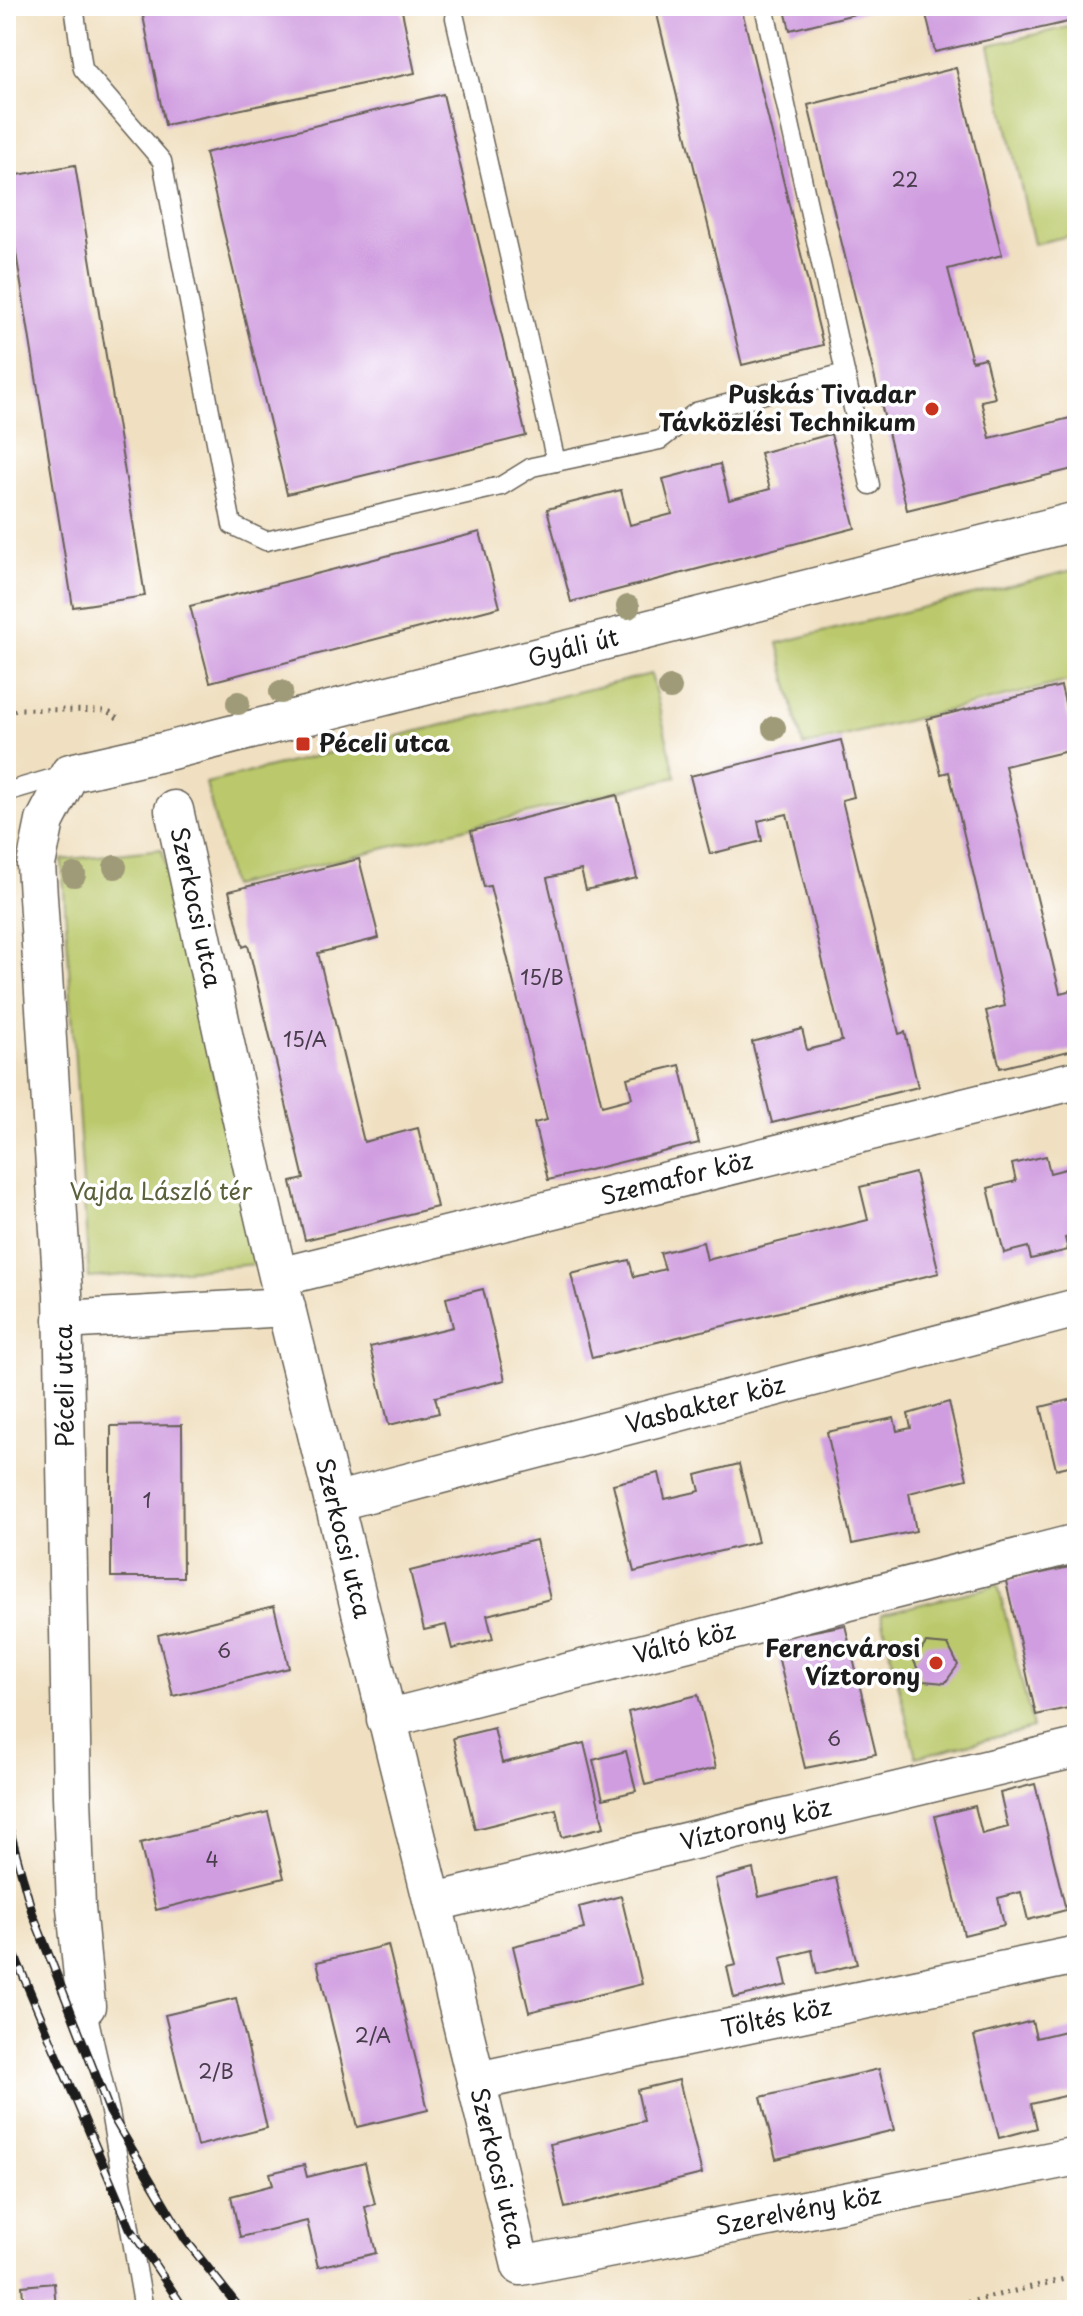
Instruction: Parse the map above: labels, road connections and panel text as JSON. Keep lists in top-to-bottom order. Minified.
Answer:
{"streets":{"street":["Gyáli út","Szerkocsi utca","Szemafor köz","Péceli utca","Vasbakter köz","Váltó köz","Víztorony köz","Töltés köz","Szerelvény köz"]},"crossings":[["Gyáli út","Péceli utca"],["Szerkocsi utca","Szemafor köz"],["Szerkocsi utca","Vasbakter köz"],["Szerkocsi utca","Váltó köz"],["Szerkocsi utca","Víztorony köz"],["Szerkocsi utca","Töltés köz"],["Szerkocsi utca","Szerelvény köz"],["Szemafor köz","Péceli utca"]],"parks":["Vajda László tér"],"places":{"other":["Puskás Tivadar Távközlési Technikum","Ferencvárosi Víztorony"],"transit":["Péceli utca"]},"house_numbers":["22","15/B","15/A","1","6","6","4","2/A","2/B"]}
